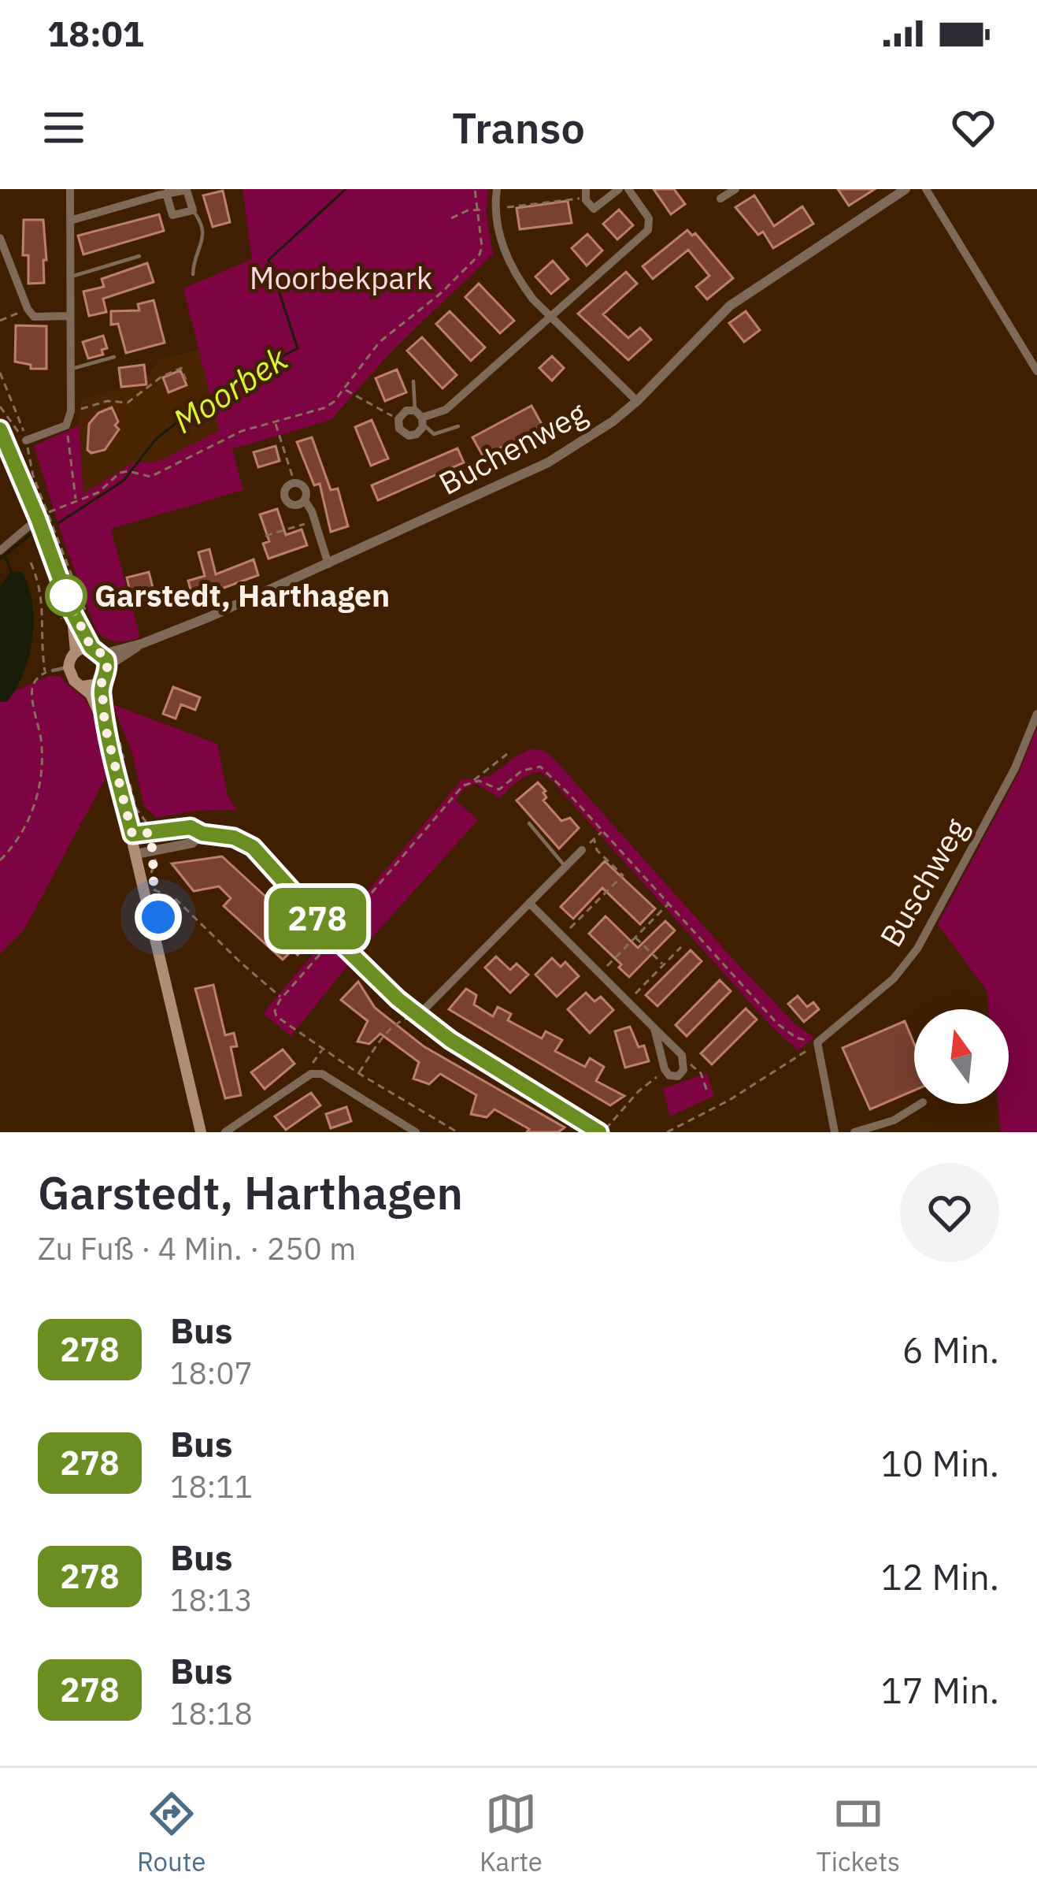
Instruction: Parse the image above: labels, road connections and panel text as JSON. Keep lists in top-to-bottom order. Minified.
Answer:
{"streets":{"street":["Buchenweg","Buschweg"]},"water":["Moorbek"],"parks":["Moorbekpark"],"places":["Garstedt, Harthagen"],"lines":["bus line 278"],"north":"top","page":{"status":"18:01","header":"Transo","on_map":"278","heading":["Garstedt, Harthagen","Zu Fuß · 4 Min. · 250 m"],"list":[{"mark":"278","name":"Bus","note":"18:07","value":"6 Min."},{"mark":"278","name":"Bus","note":"18:11","value":"10 Min."},{"mark":"278","name":"Bus","note":"18:13","value":"12 Min."},{"mark":"278","name":"Bus","note":"18:18","value":"17 Min."}],"tabs":["Route","Karte","Tickets"]}}
